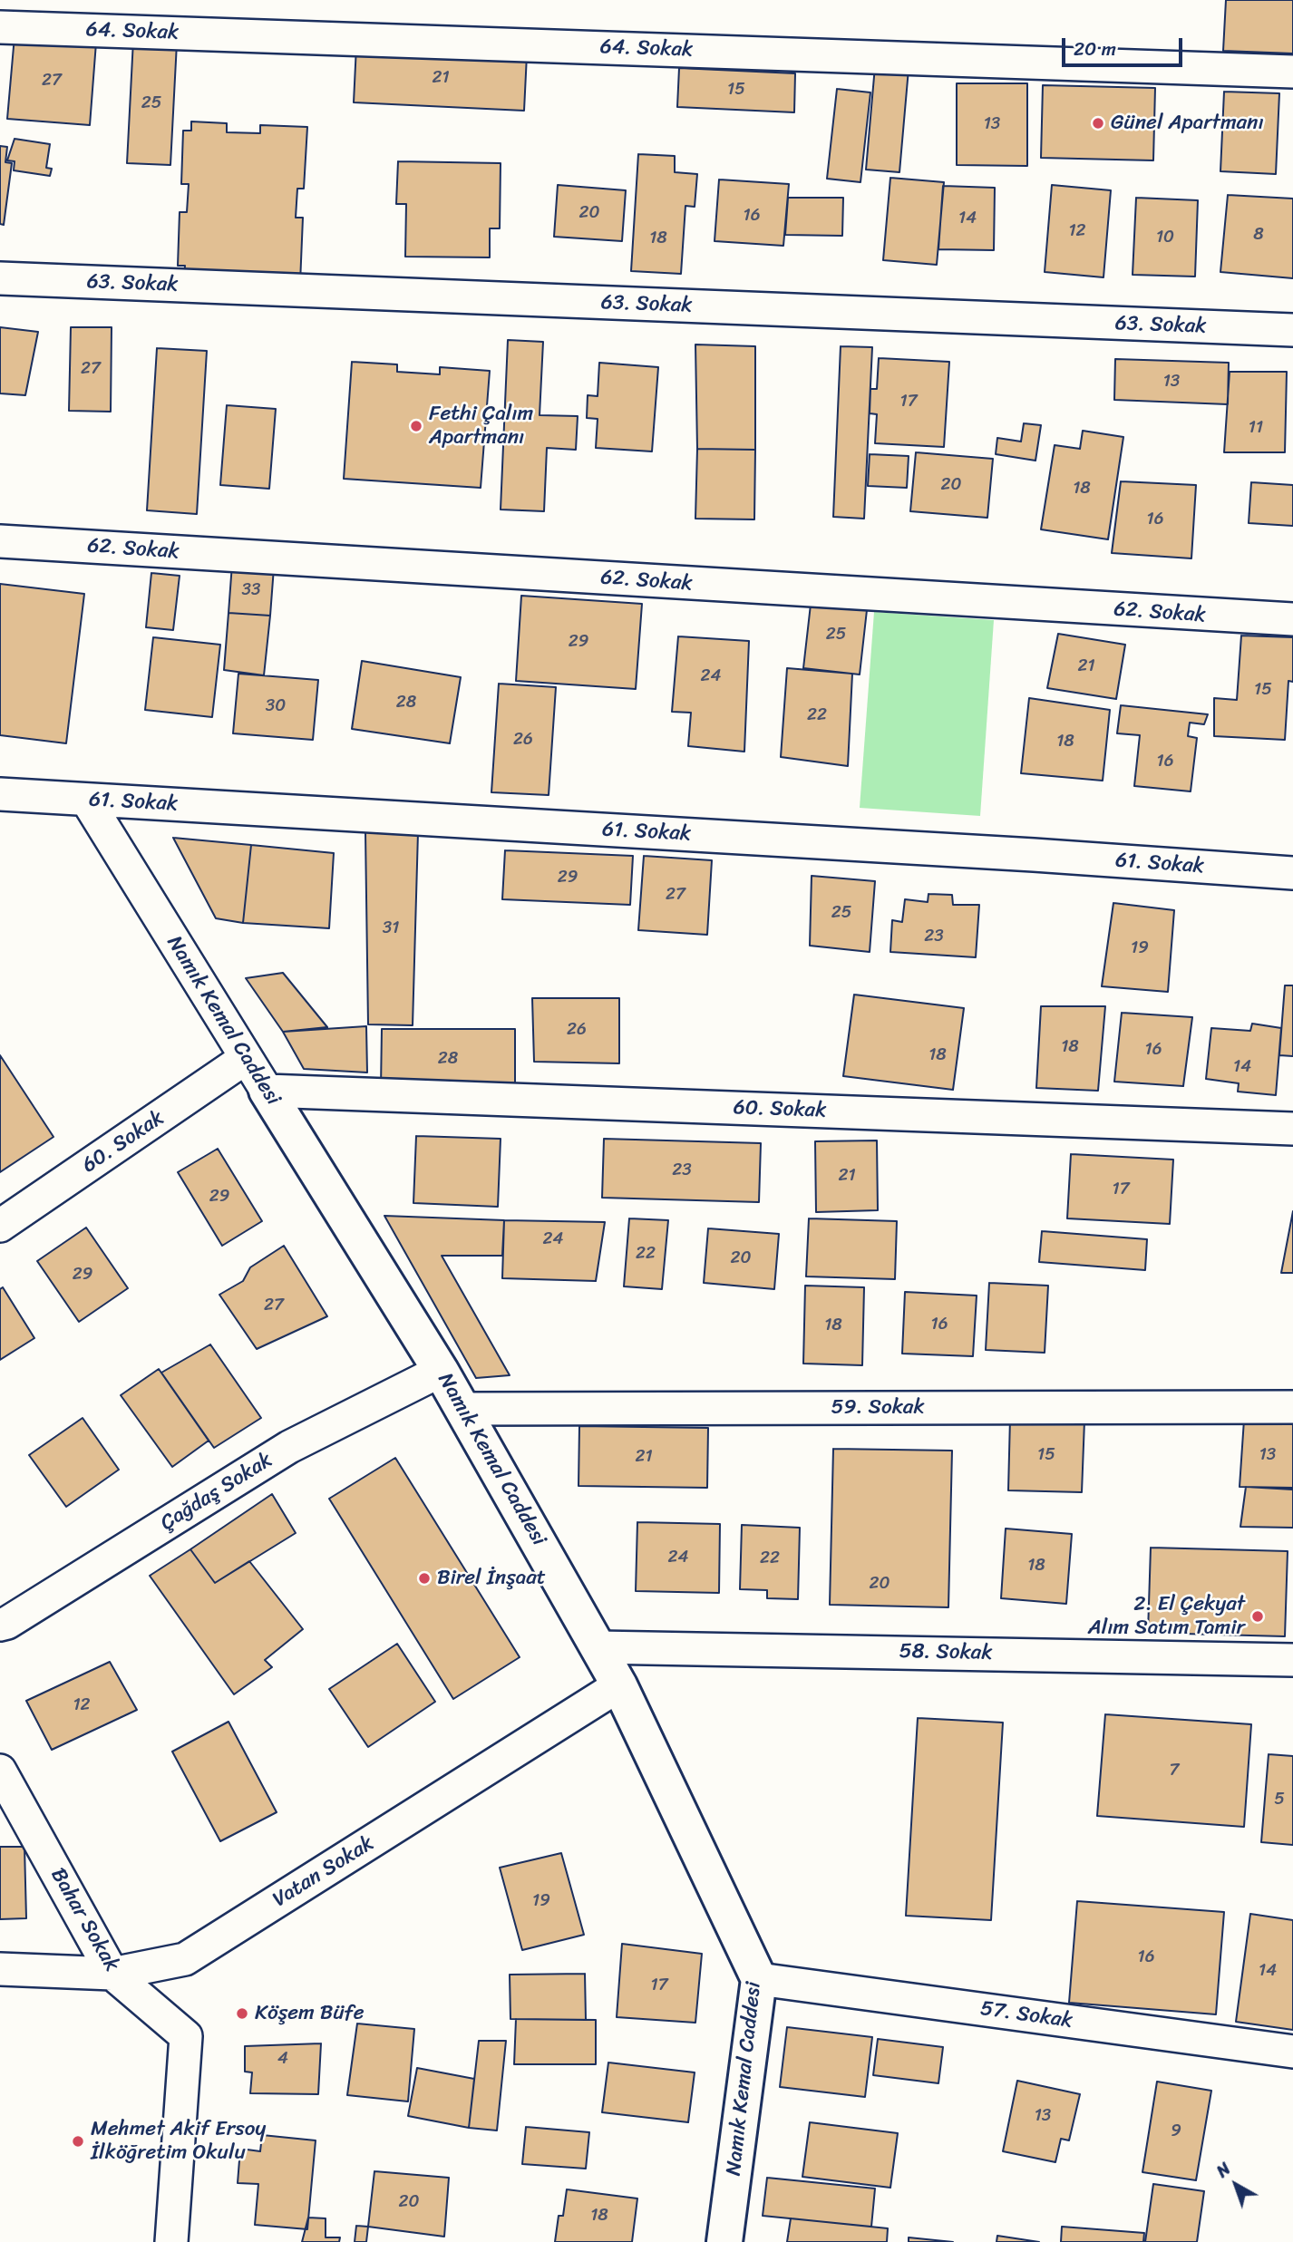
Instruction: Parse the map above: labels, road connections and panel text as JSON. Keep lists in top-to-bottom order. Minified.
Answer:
{"streets":{"street":["64. Sokak","63. Sokak","62. Sokak","61. Sokak","Namık Kemal Caddesi","60. Sokak","59. Sokak","Çağdaş Sokak","58. Sokak","Vatan Sokak","Bahar Sokak","57. Sokak"]},"crossings":[["61. Sokak","Namık Kemal Caddesi"],["Namık Kemal Caddesi","60. Sokak"],["Namık Kemal Caddesi","59. Sokak"],["Namık Kemal Caddesi","Çağdaş Sokak"],["Namık Kemal Caddesi","58. Sokak"],["Namık Kemal Caddesi","Vatan Sokak"],["Namık Kemal Caddesi","57. Sokak"],["Vatan Sokak","Bahar Sokak"]],"places":["Günel Apartmanı","Fethi Çalım Apartmanı","Birel İnşaat","2. El Çekyat Alım Satım Tamir","Köşem Büfe","Mehmet Akif Ersoy İlköğretim Okulu"],"house_numbers":["21","27","15","25","13","20","16","14","12","8","10","18","27","13","17","11","20","18","16","33","25","29","21","24","15","28","30","22","26","18","16","29","27","25","31","23","19","26","18","16","18","28","14","23","21","17","29","24","22","20","29","27","16","18","15","13","21","24","22","18","20","12","7","5","19","16","14","17","4","13","9","20","18"],"scale_bar":"20 m","north":"top left"}
